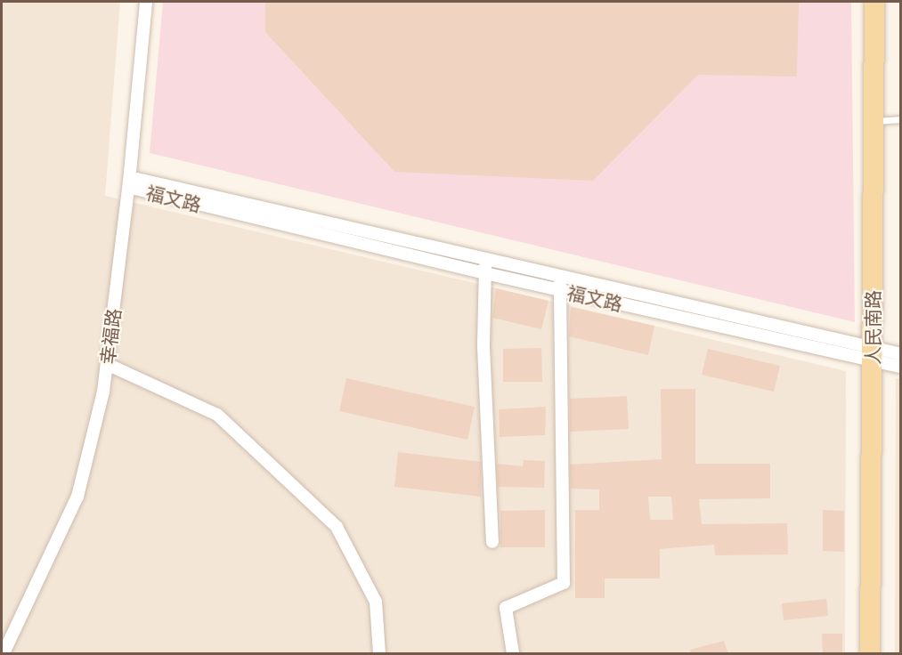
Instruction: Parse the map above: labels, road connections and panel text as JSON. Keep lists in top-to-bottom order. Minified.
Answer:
{"streets":{"main road":["人民南路"],"street":["福文路","幸福路"]},"crossings":[["福文路","人民南路"],["福文路","幸福路"]]}
